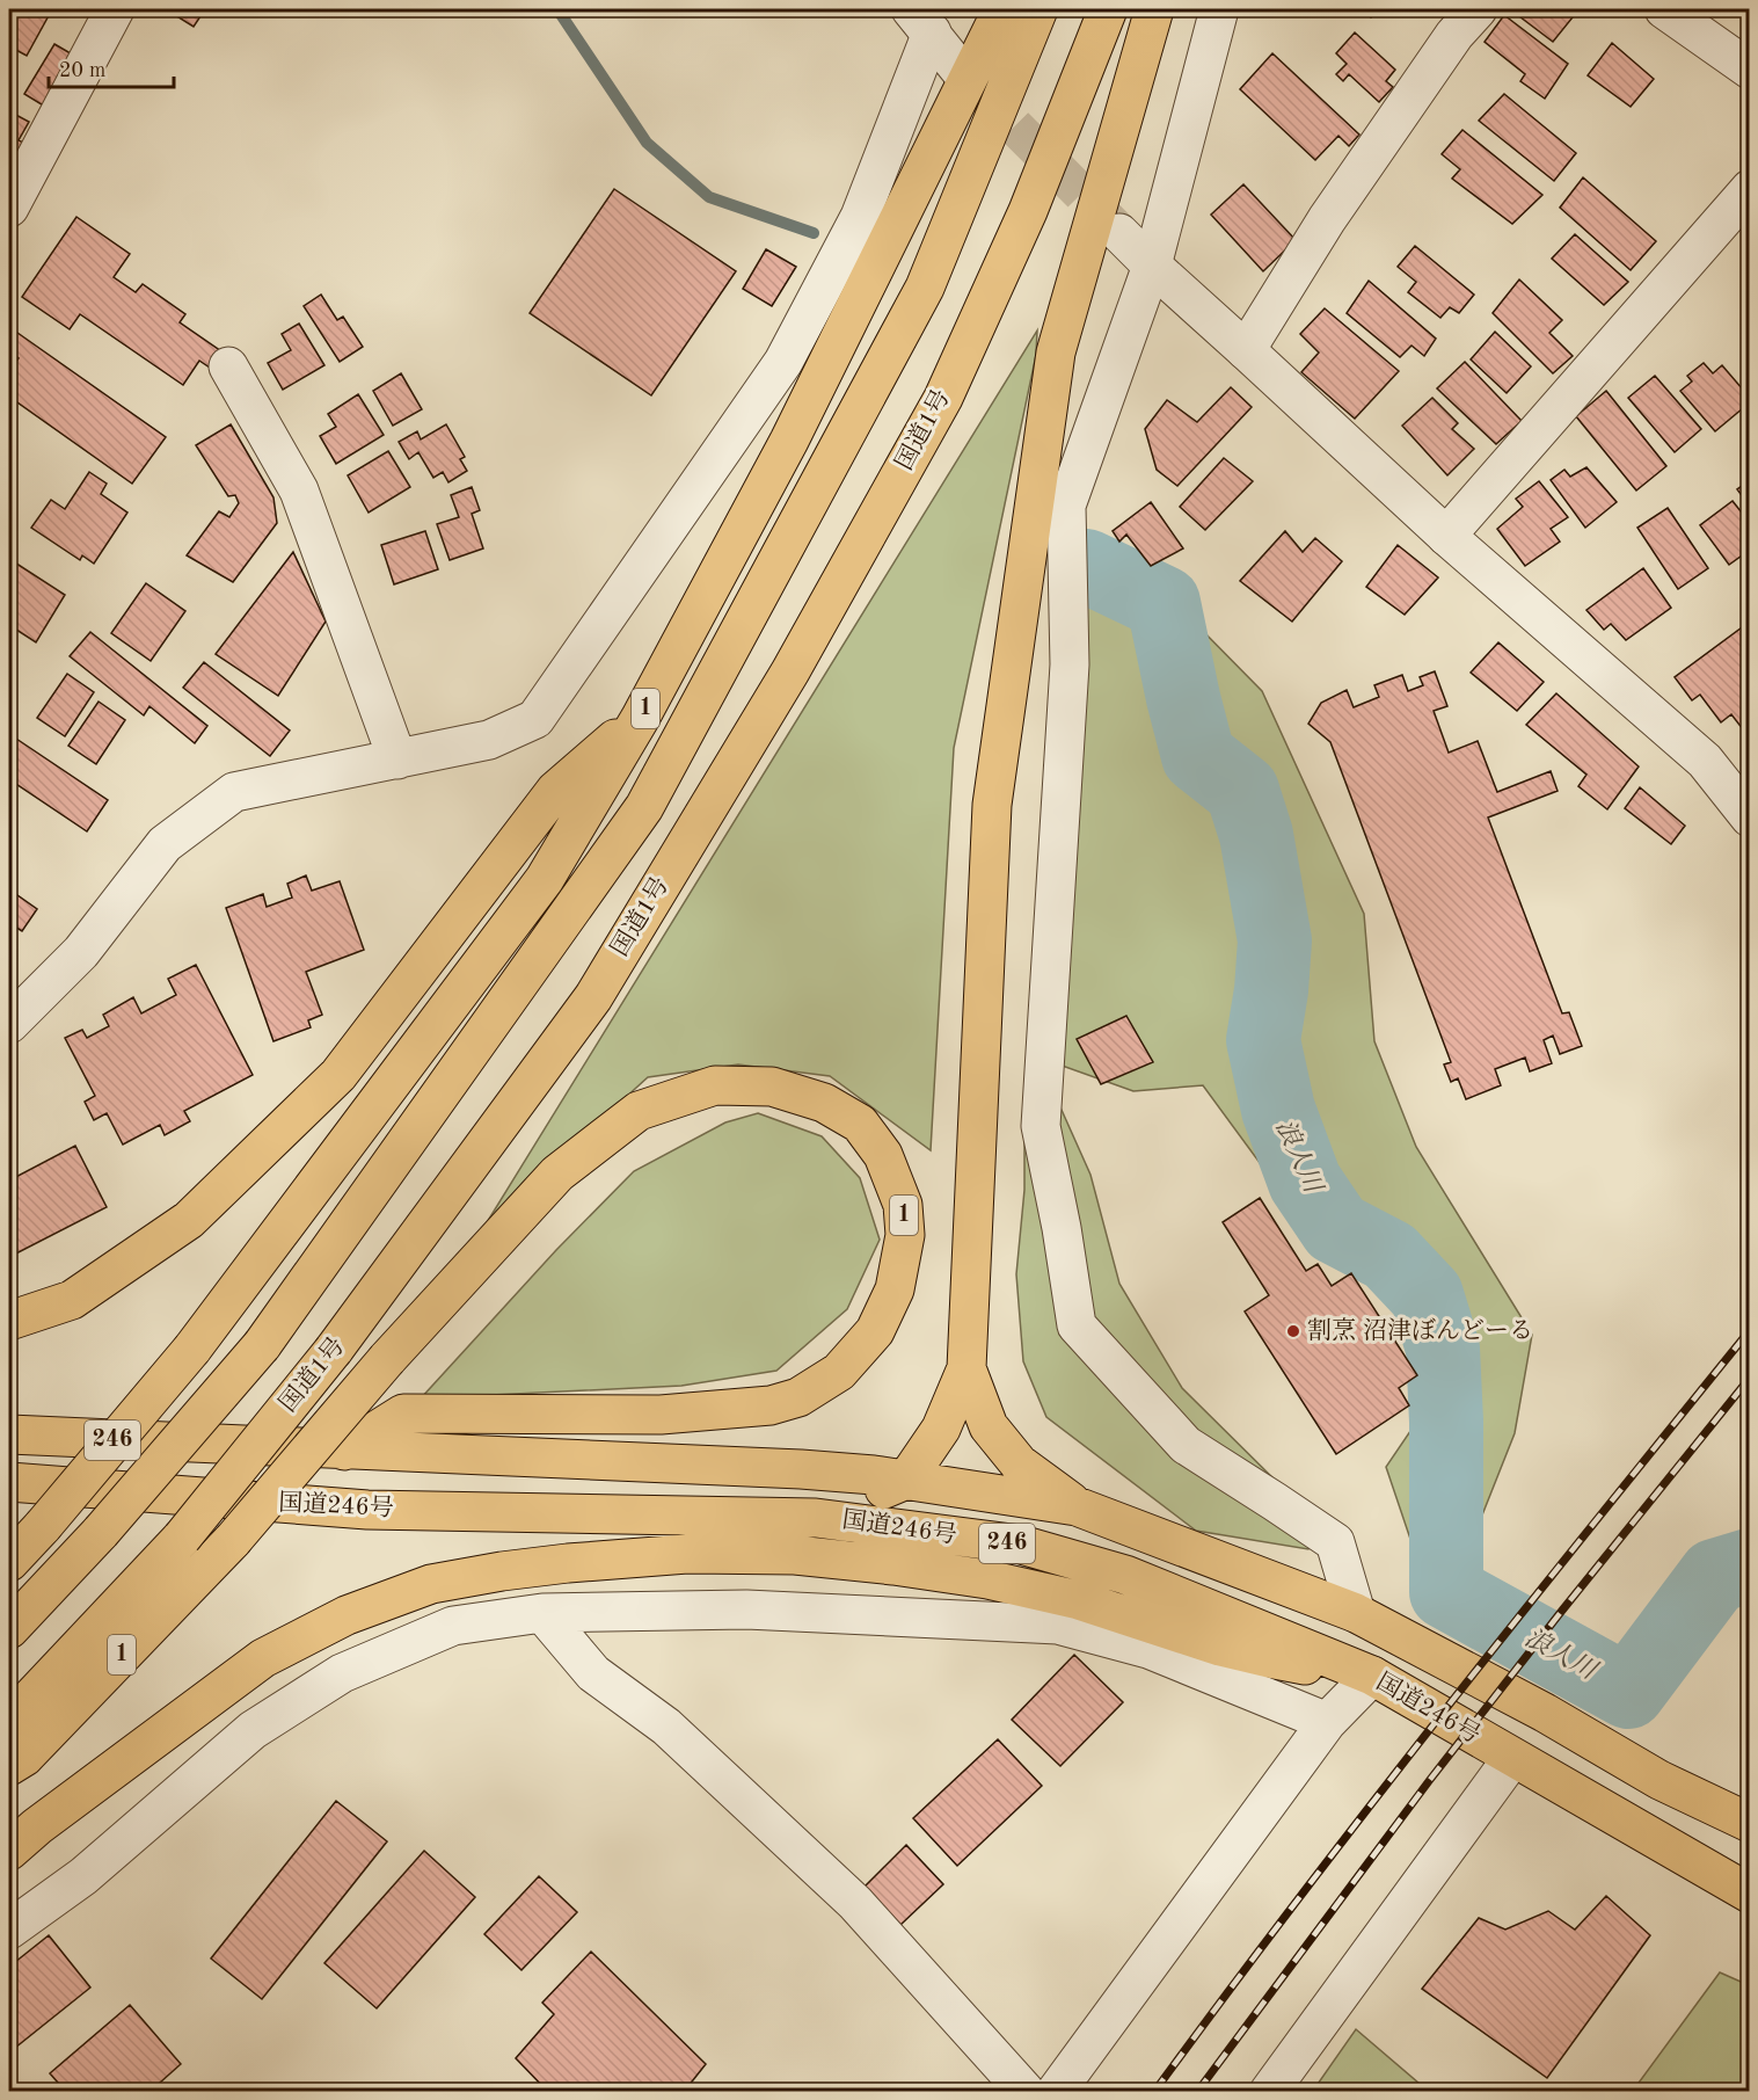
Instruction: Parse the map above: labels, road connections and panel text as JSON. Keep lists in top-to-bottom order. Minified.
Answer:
{"streets":{"highway":["国道1号","1","246","国道246号"]},"crossings":[["1","国道246号"]],"water":["浪人川"],"places":["割烹 沼津ぼんどーる"],"scale_bar":"20 m"}
